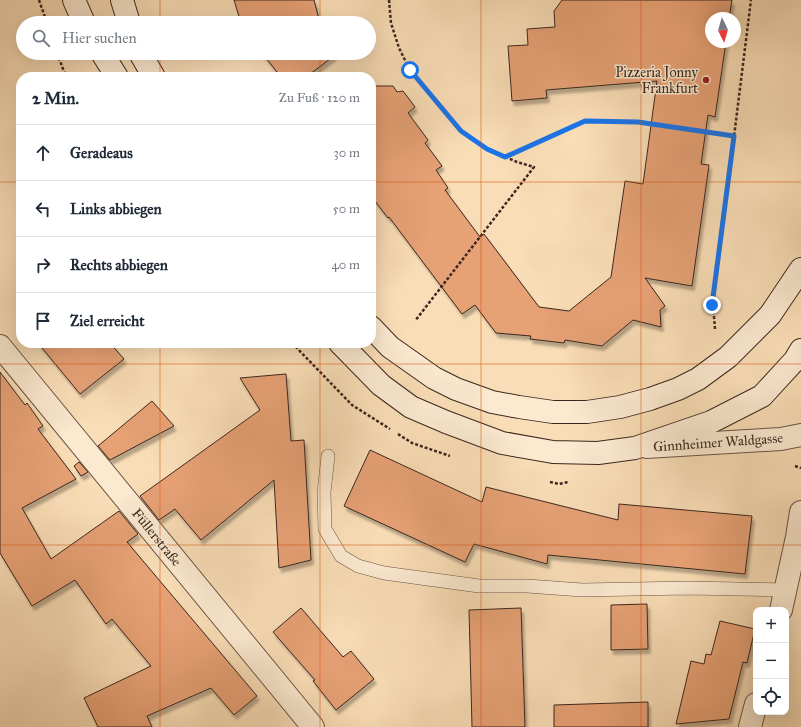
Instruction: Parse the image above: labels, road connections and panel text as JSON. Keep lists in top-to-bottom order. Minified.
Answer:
{"streets":{"main road":["Ginnheimer Waldgasse","Füllerstraße"]},"places":["Pizzeria Jonny Frankfurt"],"north":"bottom","page":{"search":"Hier suchen","heading":["2 Min.","Zu Fuß · 120 m"],"list":[["Geradeaus","30 m"],["Links abbiegen","50 m"],["Rechts abbiegen","40 m"],"Ziel erreicht"],"map_buttons":["+","−"]}}
